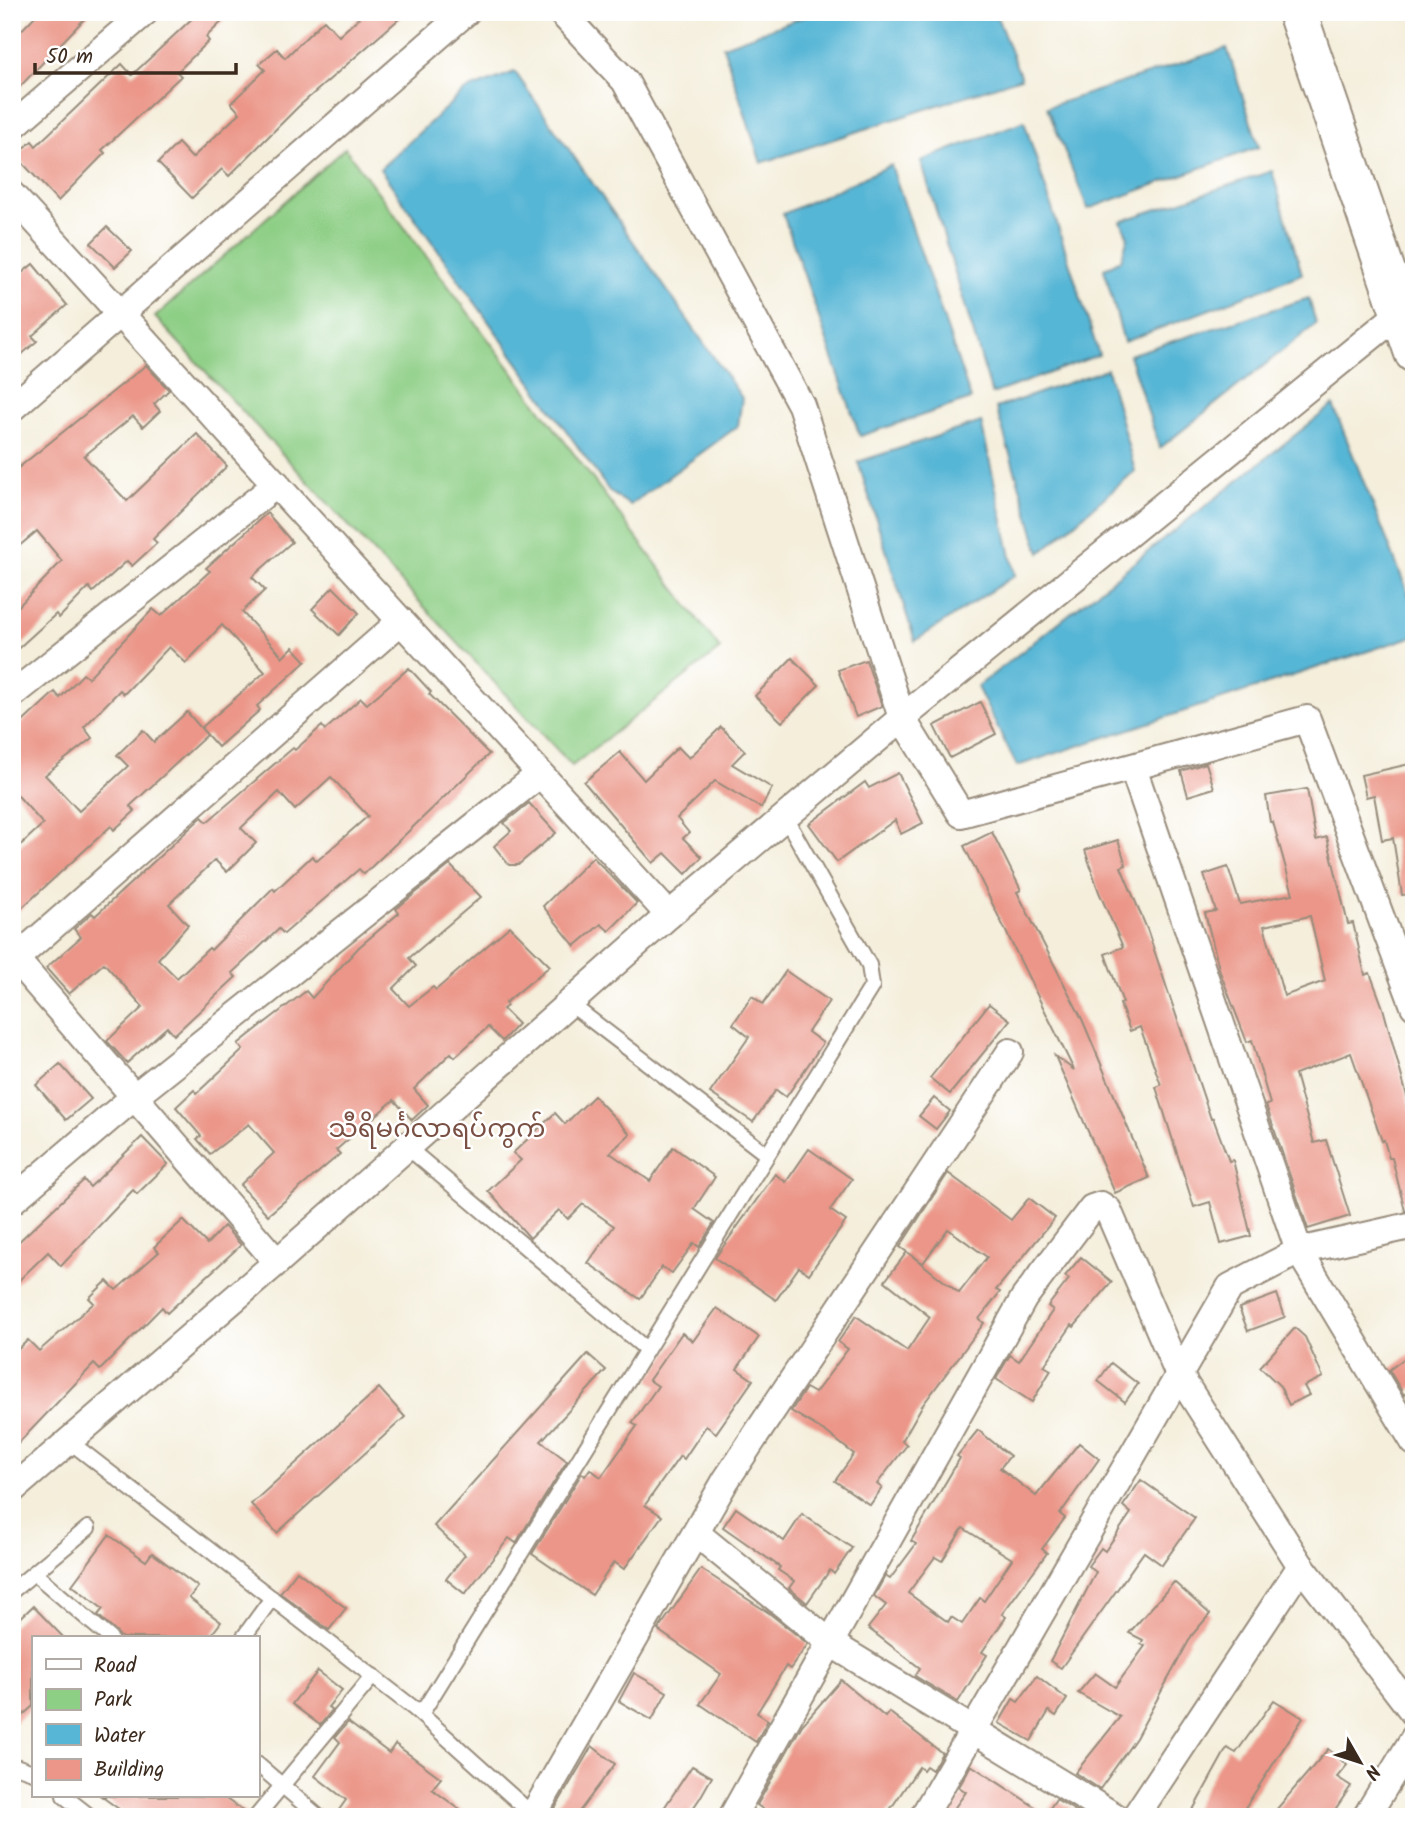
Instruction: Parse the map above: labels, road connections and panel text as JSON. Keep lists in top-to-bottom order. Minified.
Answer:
{"districts":["သီရိမင်္ဂလာရပ်ကွက်"],"legend":["Road","Park","Water","Building"],"scale_bar":"50 m","north":"bottom right"}
